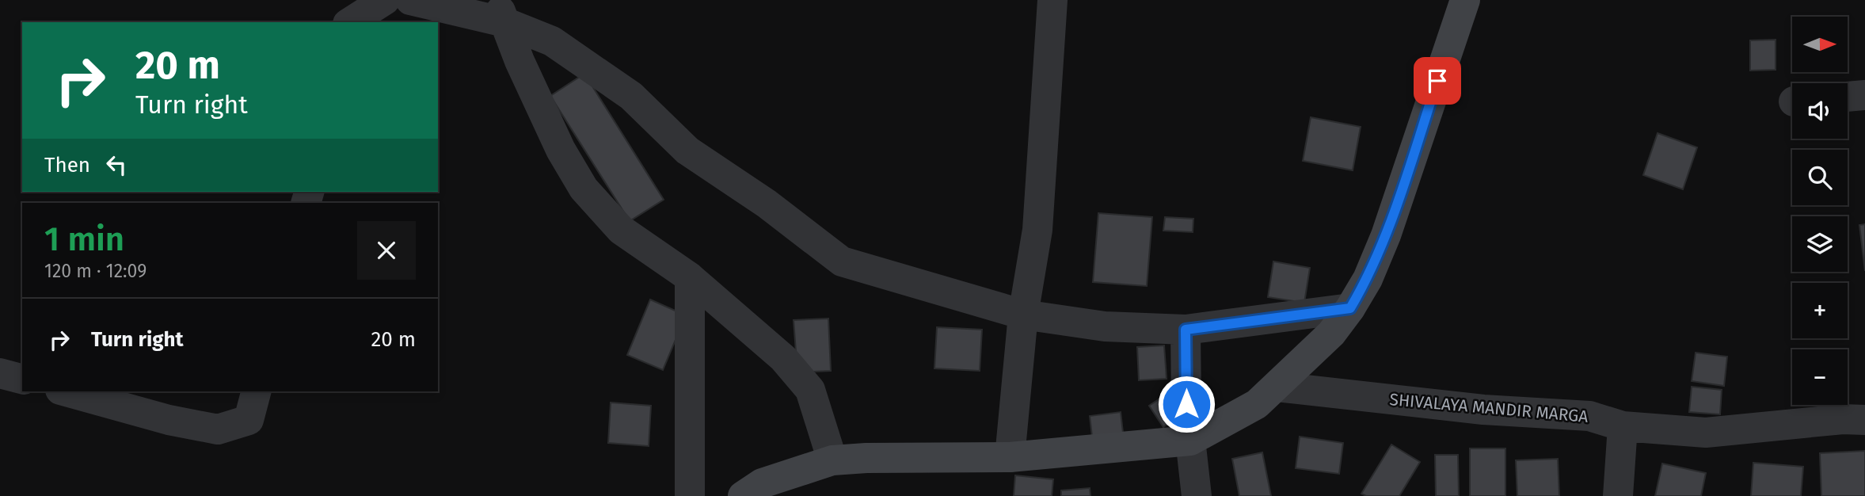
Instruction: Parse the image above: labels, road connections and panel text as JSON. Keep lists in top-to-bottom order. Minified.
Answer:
{"streets":{"street":["SHIVALAYA MANDIR MARGA"]},"north":"right","page":{"map_buttons":["+","−"],"turn":["20 m","Turn right"],"then":"Then","heading":["1 min","120 m · 12:09"],"list":[{"name":"Turn right","value":"20 m"}]}}
